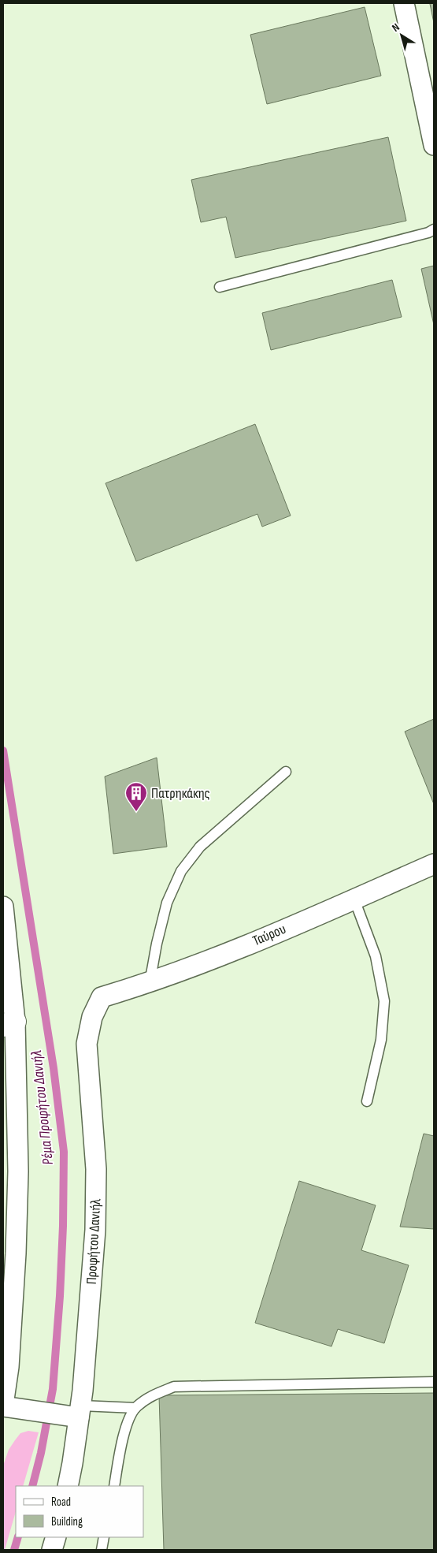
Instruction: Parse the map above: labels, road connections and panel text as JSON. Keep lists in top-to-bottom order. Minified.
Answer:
{"streets":{"street":["Ταύρου","Προφήτου Δανιήλ"]},"crossings":[["Ταύρου","Προφήτου Δανιήλ"]],"water":["Ρέμα Προφήτου Δανιήλ"],"places":{"building":["Πατρηκάκης"]},"legend":["Road","Building"],"north":"top left"}
